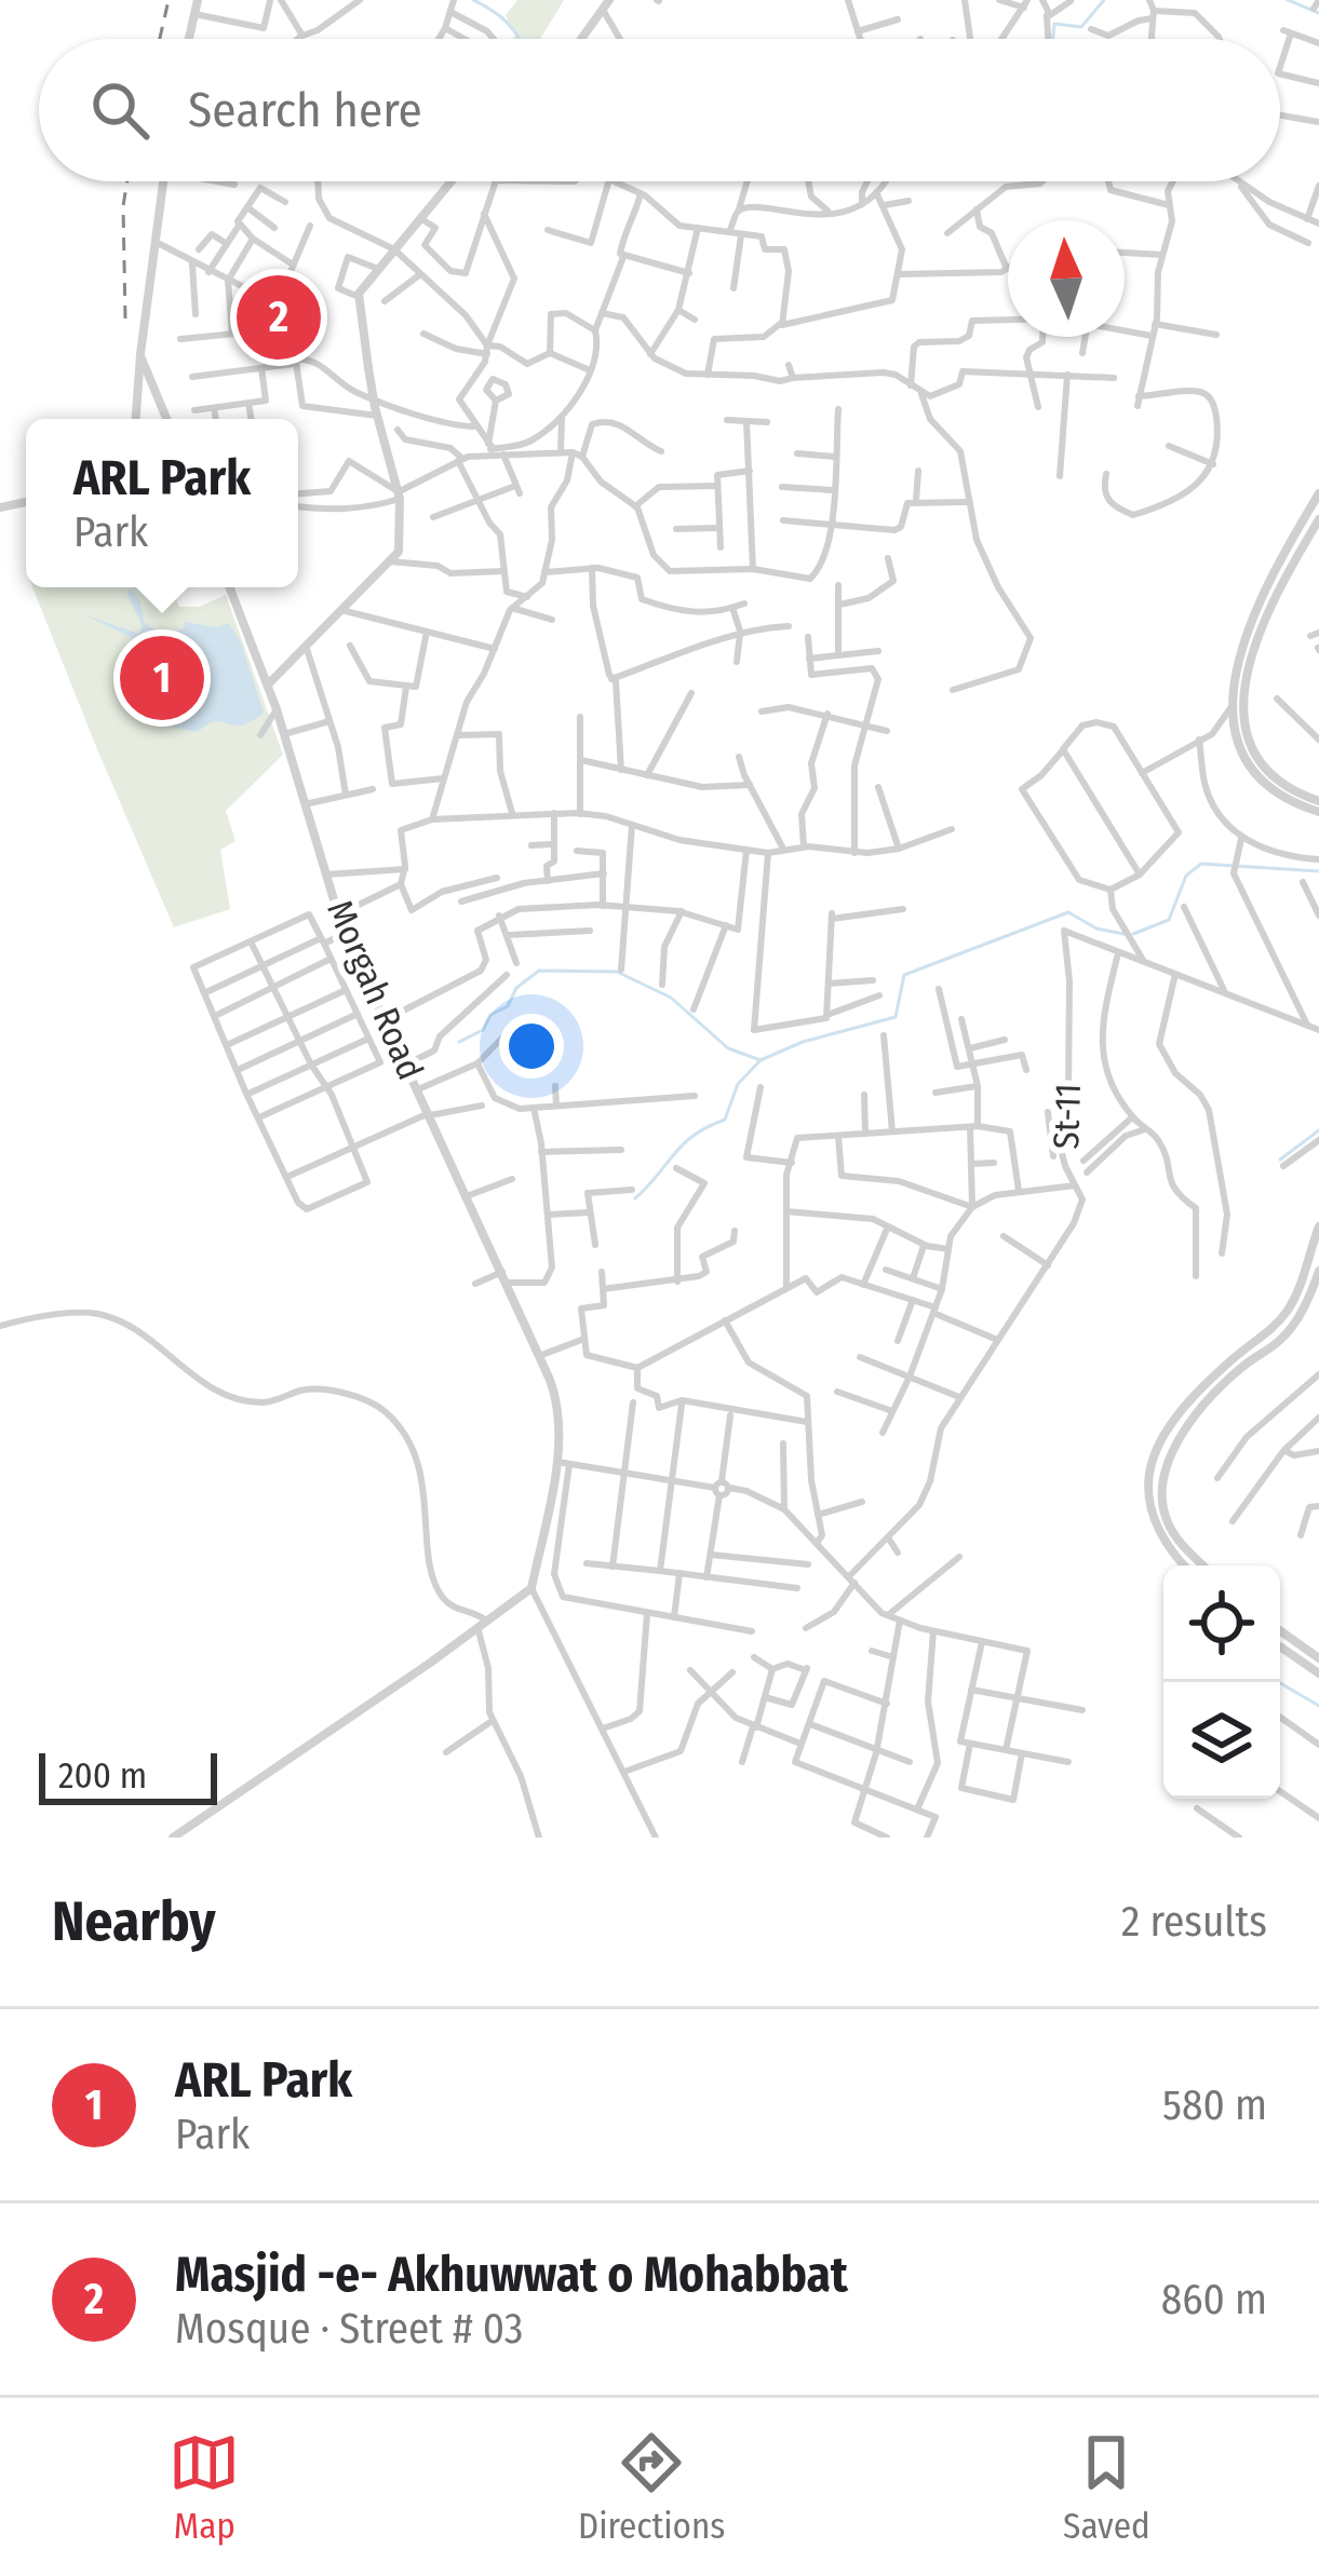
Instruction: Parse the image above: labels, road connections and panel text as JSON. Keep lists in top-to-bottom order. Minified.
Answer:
{"streets":{"street":["Morgah Road","St-11"]},"scale_bar":"200 m","north":"top","page":{"search":"Search here","pins":["2","1"],"popup":["ARL Park","Park"],"scale":"200 m","heading":["Nearby","2 results"],"list":[{"mark":"1","name":"ARL Park","note":"Park","value":"580 m"},{"mark":"2","name":"Masjid -e- Akhuwwat o Mohabbat","note":"Mosque · Street # 03","value":"860 m"}],"nav":["Map","Directions","Saved"]}}
